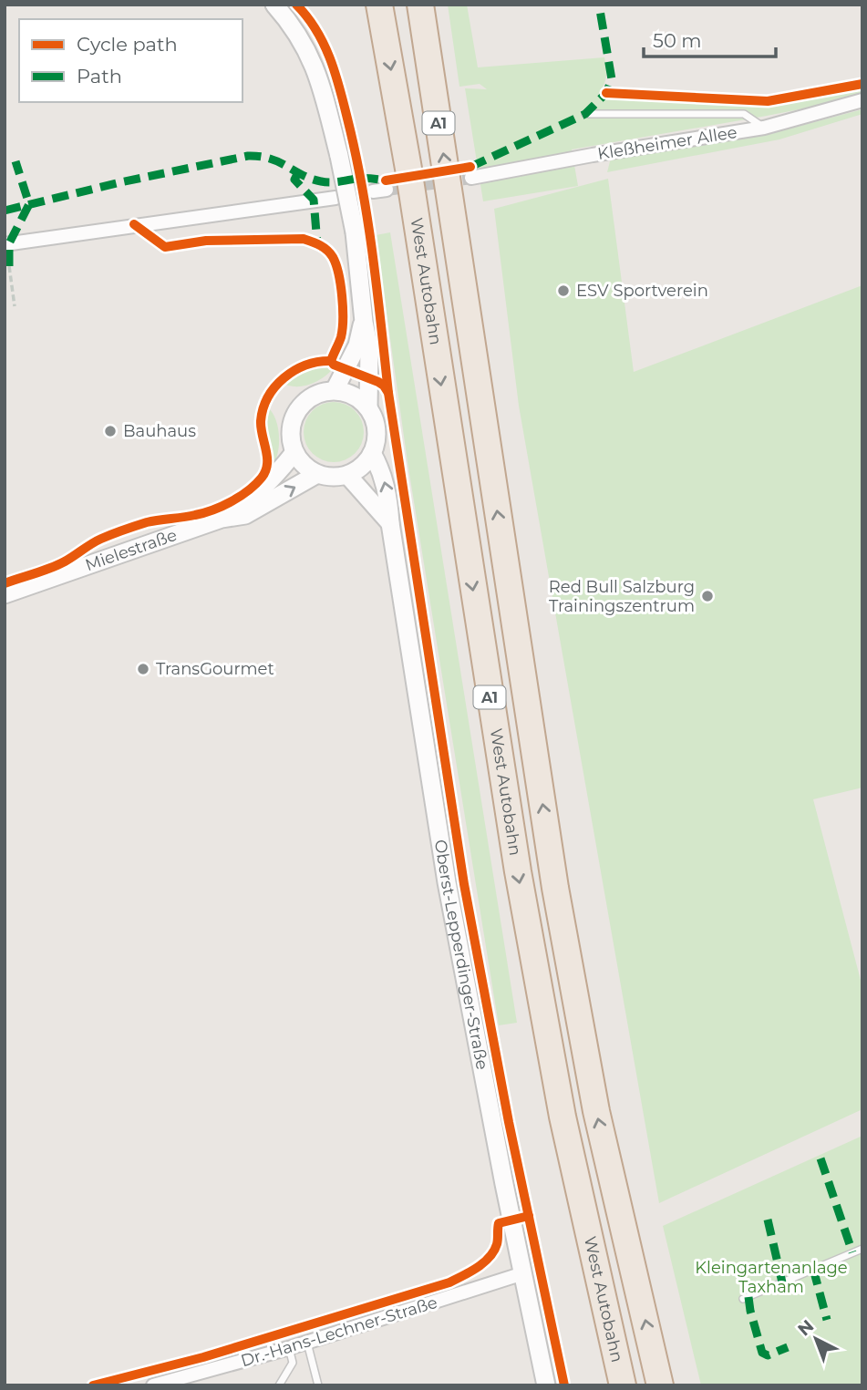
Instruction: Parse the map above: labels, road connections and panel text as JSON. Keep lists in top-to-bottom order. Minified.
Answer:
{"streets":{"highway":["A1","West Autobahn"],"street":["Kleßheimer Allee","Mielestraße","Oberst-Lepperdinger-Straße","Dr.-Hans-Lechner-Straße"]},"crossings":[["Mielestraße","Oberst-Lepperdinger-Straße"],["Oberst-Lepperdinger-Straße","Dr.-Hans-Lechner-Straße"]],"parks":["Kleingartenanlage Taxham"],"places":["ESV Sportverein","Bauhaus","Red Bull Salzburg Trainingszentrum","TransGourmet"],"legend":["Cycle path","Path"],"scale_bar":"50 m","north":"top left"}
